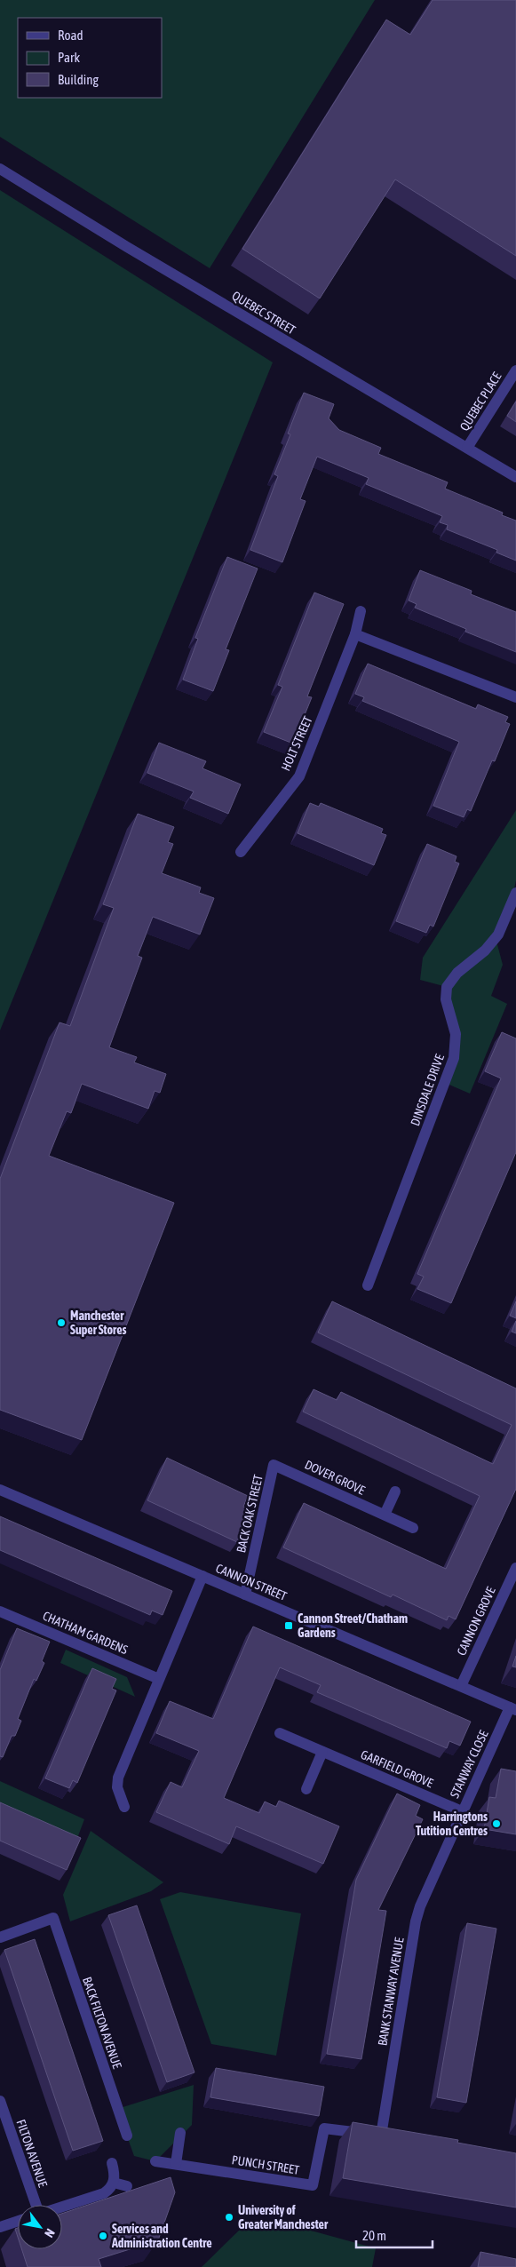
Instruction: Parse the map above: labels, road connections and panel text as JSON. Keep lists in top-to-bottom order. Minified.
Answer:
{"streets":{"street":["QUEBEC STREET","QUEBEC PLACE","HOLT STREET","DINSDALE DRIVE","DOVER GROVE","BACK OAK STREET","CANNON STREET","CANNON GROVE","CHATHAM GARDENS","STANWAY CLOSE","GARFIELD GROVE","BANK STANWAY AVENUE","BACK FILTON AVENUE","FILTON AVENUE","PUNCH STREET"]},"crossings":[["QUEBEC STREET","QUEBEC PLACE"],["DOVER GROVE","BACK OAK STREET"],["BACK OAK STREET","CANNON STREET"],["CANNON STREET","CANNON GROVE"],["CANNON STREET","STANWAY CLOSE"],["STANWAY CLOSE","GARFIELD GROVE"],["STANWAY CLOSE","BANK STANWAY AVENUE"],["BANK STANWAY AVENUE","PUNCH STREET"]],"places":{"other":["Manchester Super Stores","Harringtons Tutition Centres","University of Greater Manchester","Services and Administration Centre"],"transit":["Cannon Street/Chatham Gardens"]},"legend":["Road","Park","Building"],"scale_bar":"20 m","north":"bottom right"}
